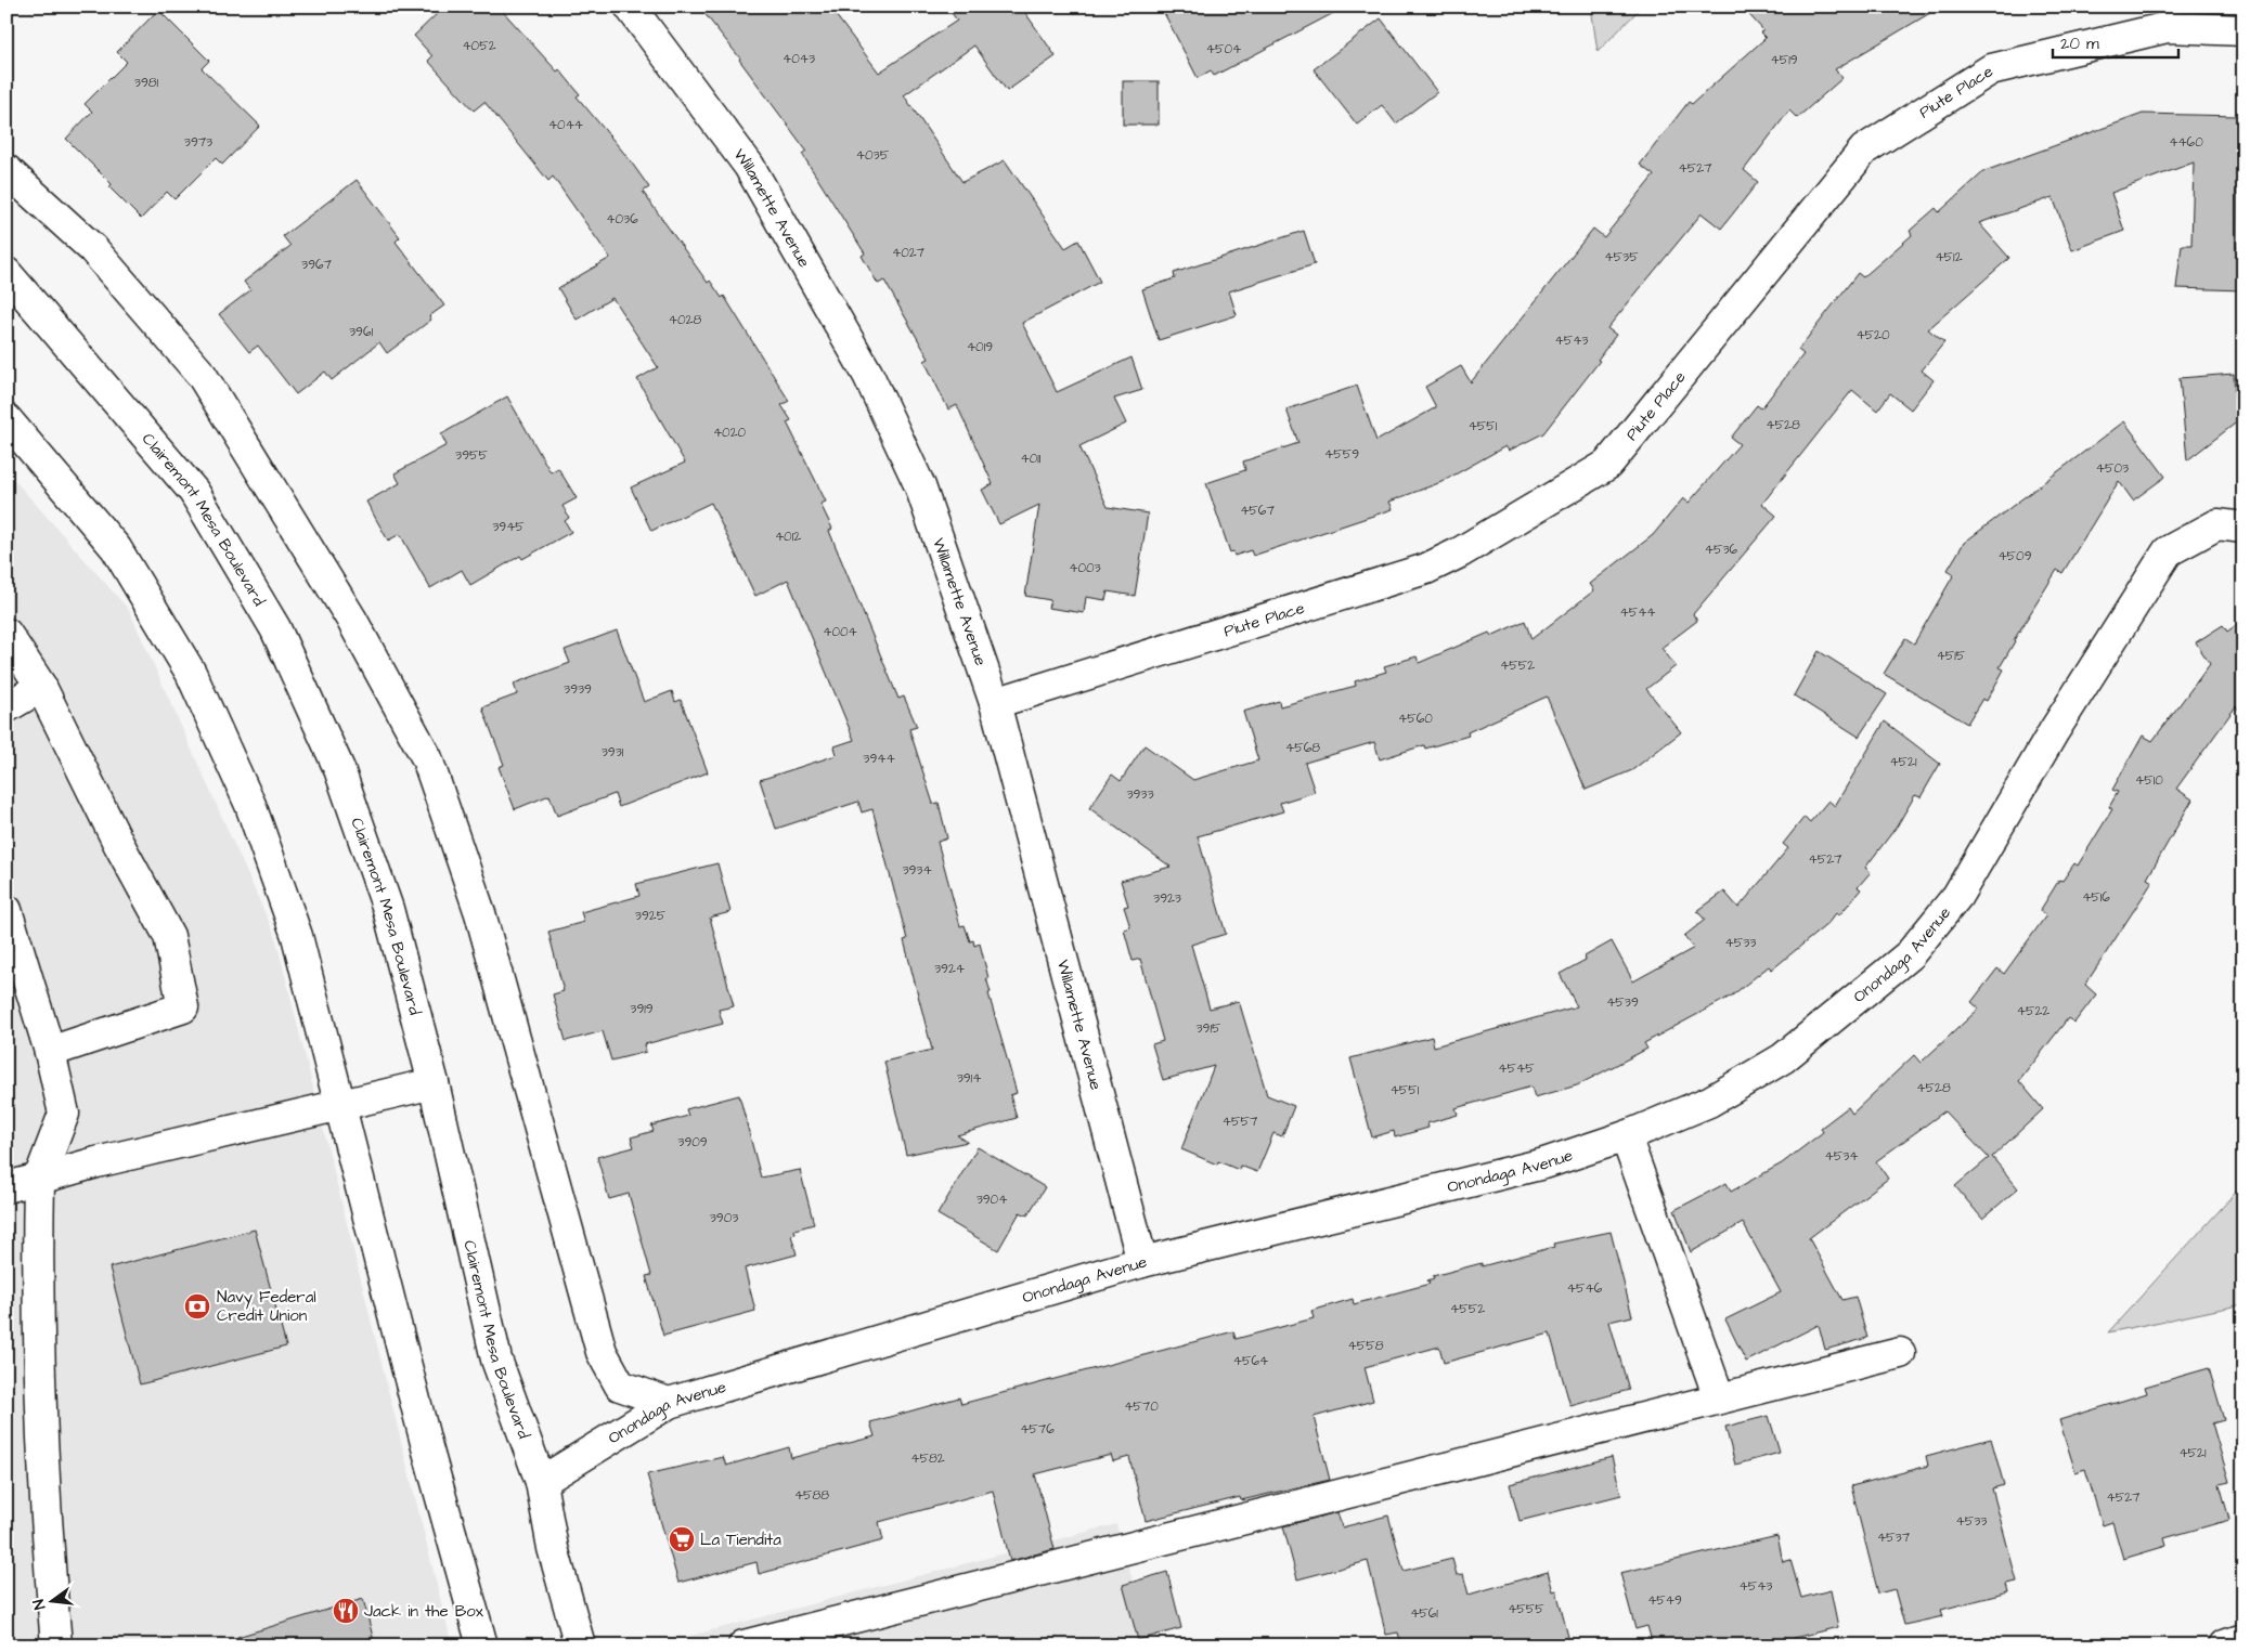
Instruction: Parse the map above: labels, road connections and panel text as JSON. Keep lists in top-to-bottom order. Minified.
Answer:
{"streets":{"street":["Piute Place","Willamette Avenue","Clairemont Mesa Boulevard","Onondaga Avenue"]},"crossings":[["Piute Place","Willamette Avenue"],["Willamette Avenue","Onondaga Avenue"],["Clairemont Mesa Boulevard","Onondaga Avenue"]],"places":{"bank":["Navy Federal Credit Union"],"supermarket":["La Tiendita"],"restaurant":["Jack in the Box"]},"house_numbers":["4052","4504","4043","4519","3981","4044","3973","4460","4035","4527","4036","4027","4535","4512","3967","4028","3961","4520","4543","4019","4528","4551","4020","4559","3955","4011","4503","4567","3945","4012","4536","4509","4003","4544","4004","4515","4552","3939","4560","4568","3931","3944","4521","4510","3933","4527","3934","4516","3923","3925","4533","3924","4539","3919","4522","3915","4545","3914","4528","4551","4557","3909","4534","3904","3903","4546","4552","4558","4564","4570","4576","4521","4582","4588","4527","4533","4537","4543","4549","4555","4561"],"scale_bar":"20 m","north":"left"}
